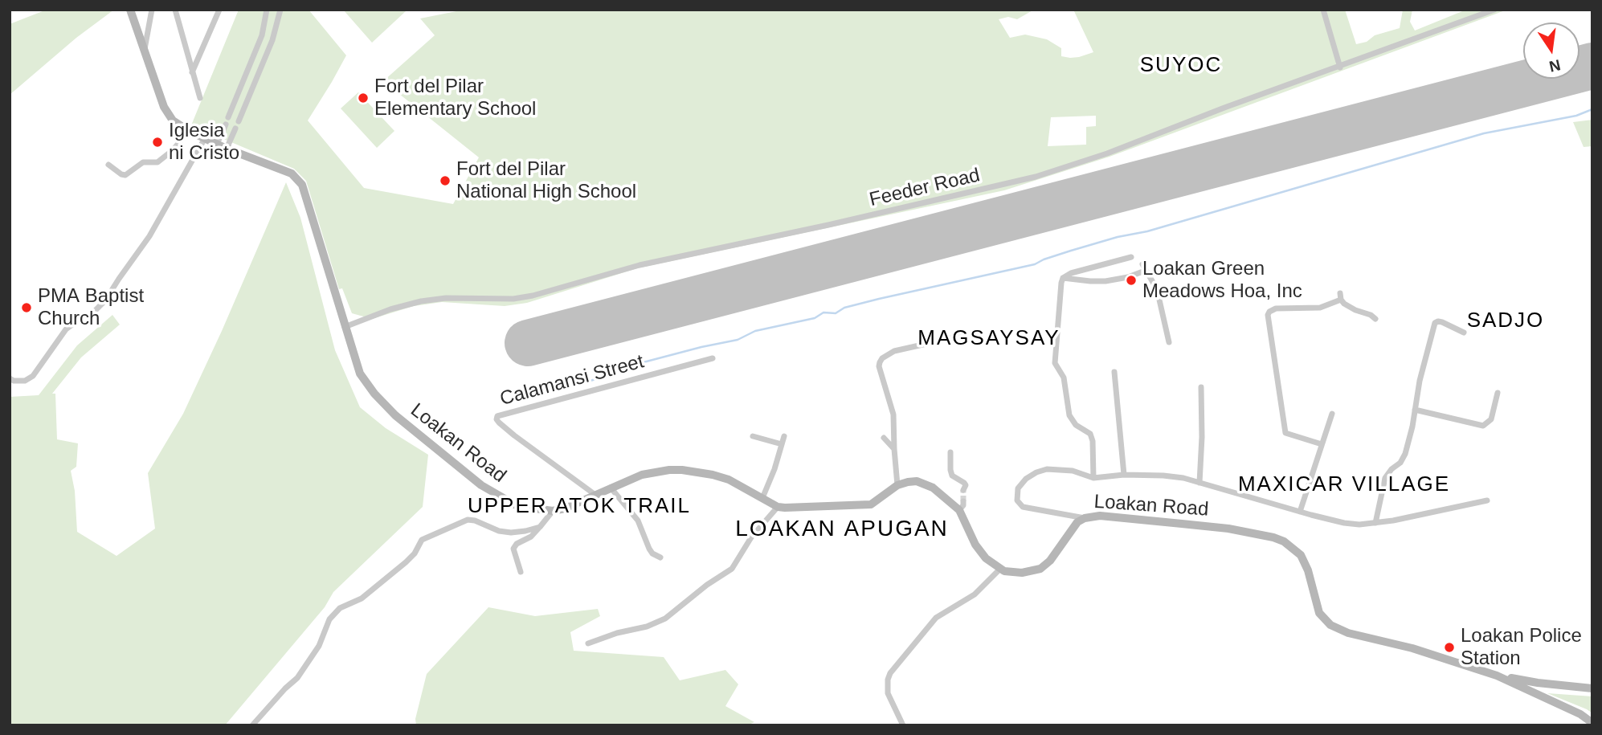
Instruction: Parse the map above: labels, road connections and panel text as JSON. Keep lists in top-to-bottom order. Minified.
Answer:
{"streets":{"main road":["Loakan Road"],"street":["Feeder Road","Calamansi Street"]},"crossings":[["Feeder Road","Loakan Road"],["Calamansi Street","Loakan Road"]],"districts":["SUYOC","SADJO","MAGSAYSAY","MAXICAR VILLAGE","UPPER ATOK TRAIL","LOAKAN APUGAN"],"places":["Fort del Pilar Elementary School","Iglesia ni Cristo","Fort del Pilar National High School","Loakan Green Meadows Hoa, Inc","PMA Baptist Church","Loakan Police Station"],"north":"bottom"}
